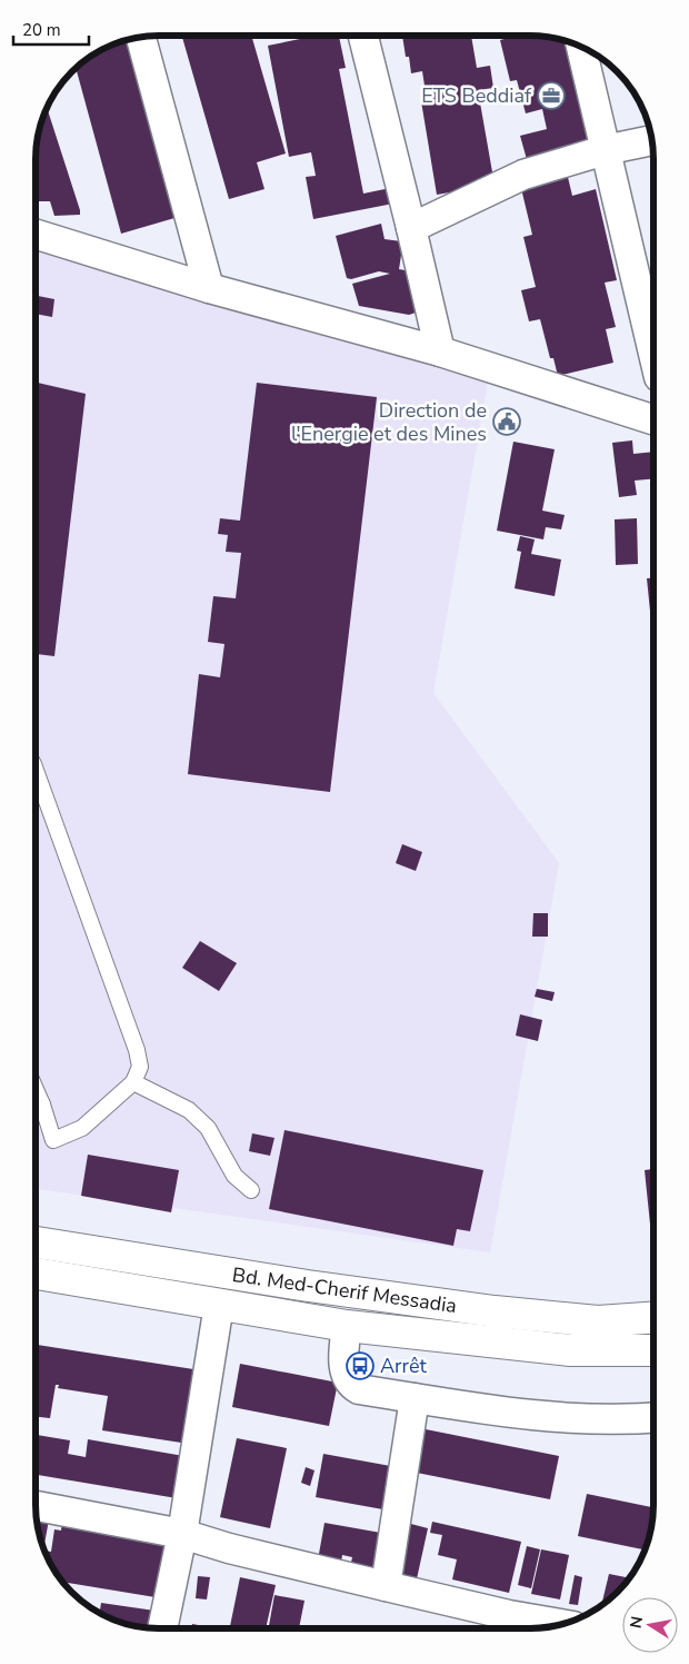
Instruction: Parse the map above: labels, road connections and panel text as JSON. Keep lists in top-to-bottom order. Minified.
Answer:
{"streets":{"highway":["Bd. Med-Cherif Messadia"]},"places":{"office":["ETS Beddiaf"],"public building":["Direction de l'Energie et des Mines"],"bus stop":["Arrêt"]},"scale_bar":"20 m","north":"left"}
